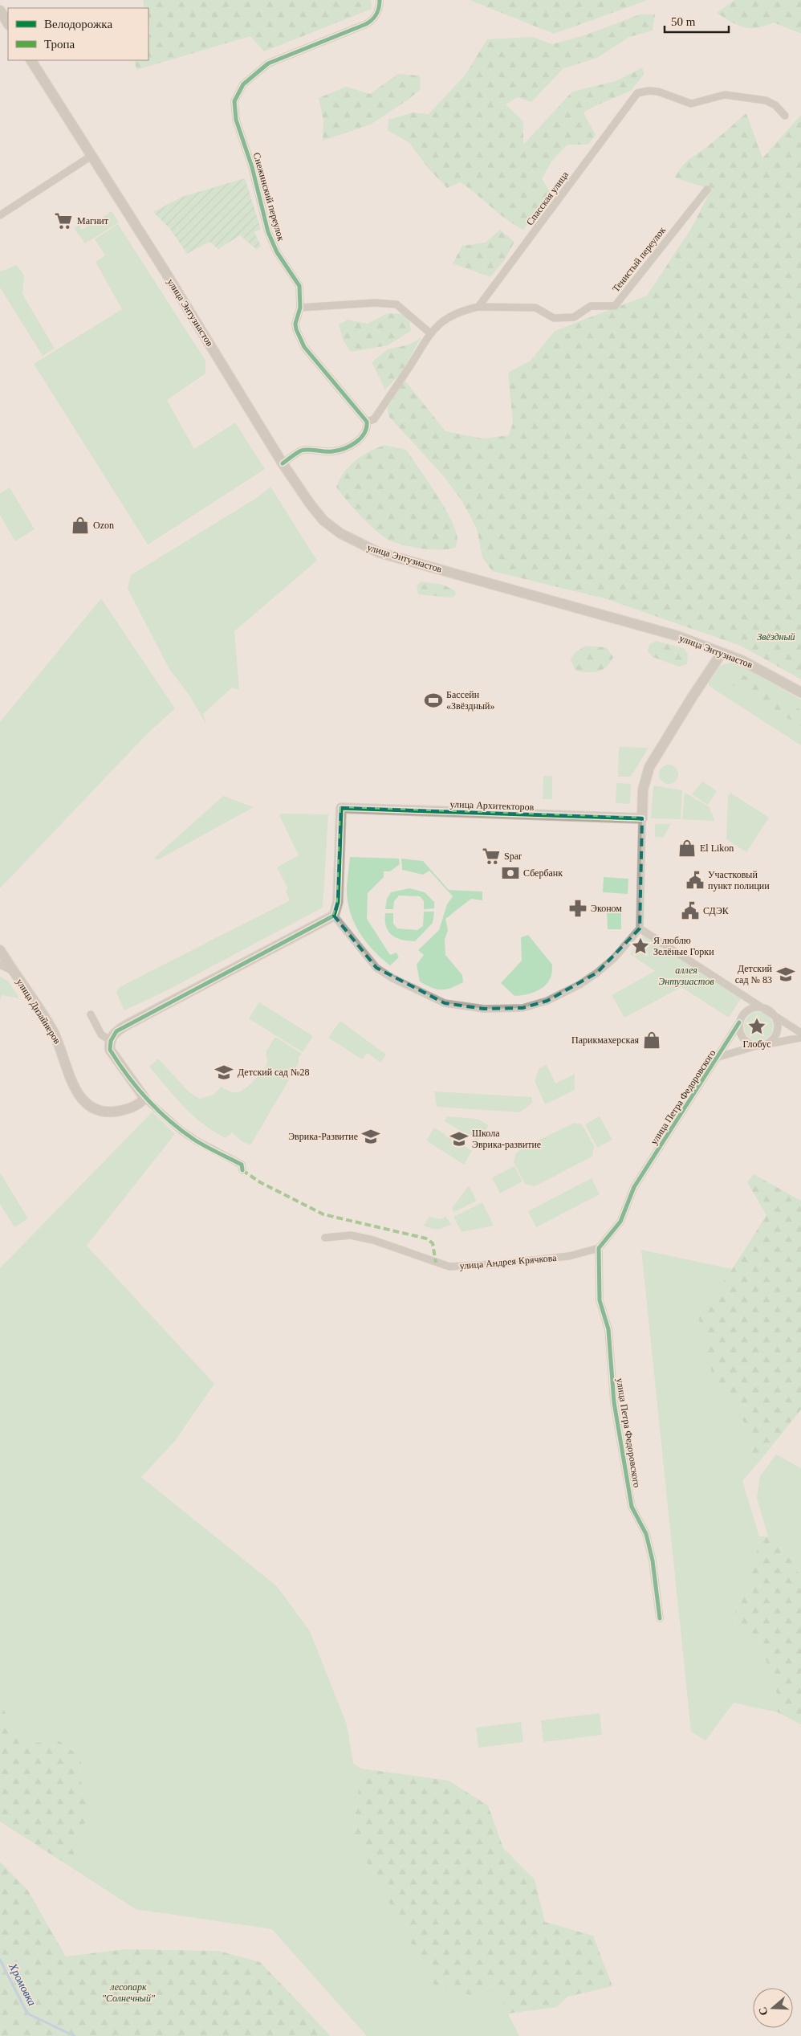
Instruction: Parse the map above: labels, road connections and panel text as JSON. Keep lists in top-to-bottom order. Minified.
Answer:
{"streets":{"street":["Снежинский переулок","Спасская улица","Тенистый переулок","улица Энтузиастов","улица Архитекторов","улица Дизайнеров","улица Петра Федоровского","улица Андрея Крячкова"]},"crossings":[["Спасская улица","Тенистый переулок"],["улица Петра Федоровского","улица Андрея Крячкова"]],"water":["Хромовка"],"parks":["Звёздный","аллея Энтузиастов","лесопарк \"Солнечный\""],"places":{"supermarket":["Магнит","Spar"],"shop":["Ozon","El Likon","Парикмахерская"],"sports":["Бассейн «Звёздный»"],"bank":["Сбербанк"],"public building":["Участковый пункт полиции","СДЭК"],"pharmacy":["Эконом"],"place":["Я люблю Зелёные Горки","Глобус"],"school or university":["Детский сад № 83","Детский сад №28","Эврика-Развитие","Школа Эврика-развитие"]},"legend":["Велодорожка","Тропа"],"scale_bar":"50 m","north":"left"}
